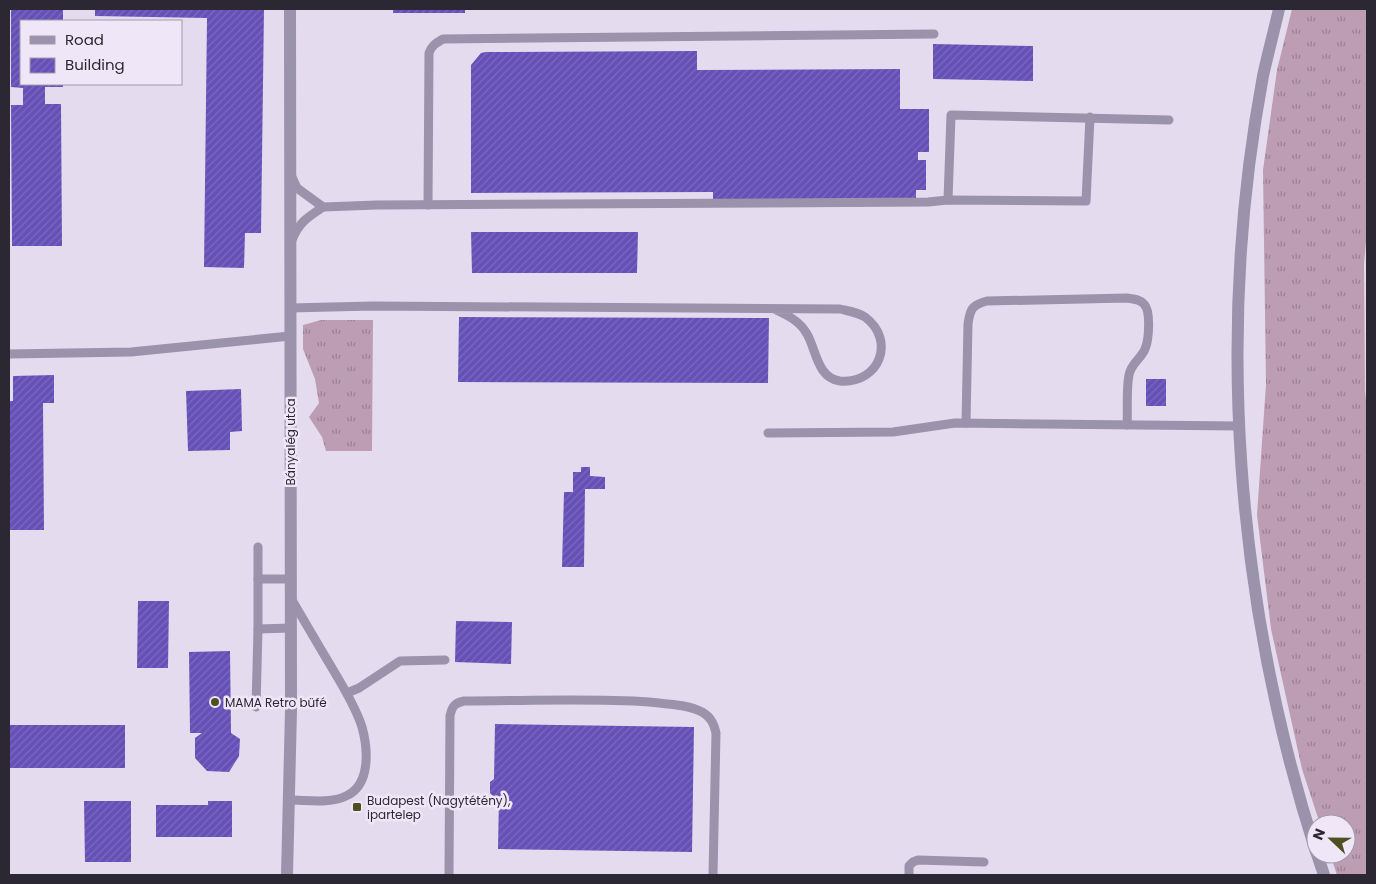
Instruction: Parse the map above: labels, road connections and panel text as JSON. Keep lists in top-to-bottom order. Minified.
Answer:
{"streets":{"street":["Bányalég utca"]},"places":{"other":["MAMA Retro büfé"],"transit":["Budapest (Nagytétény), ipartelep"]},"legend":["Road","Building"],"north":"left"}
